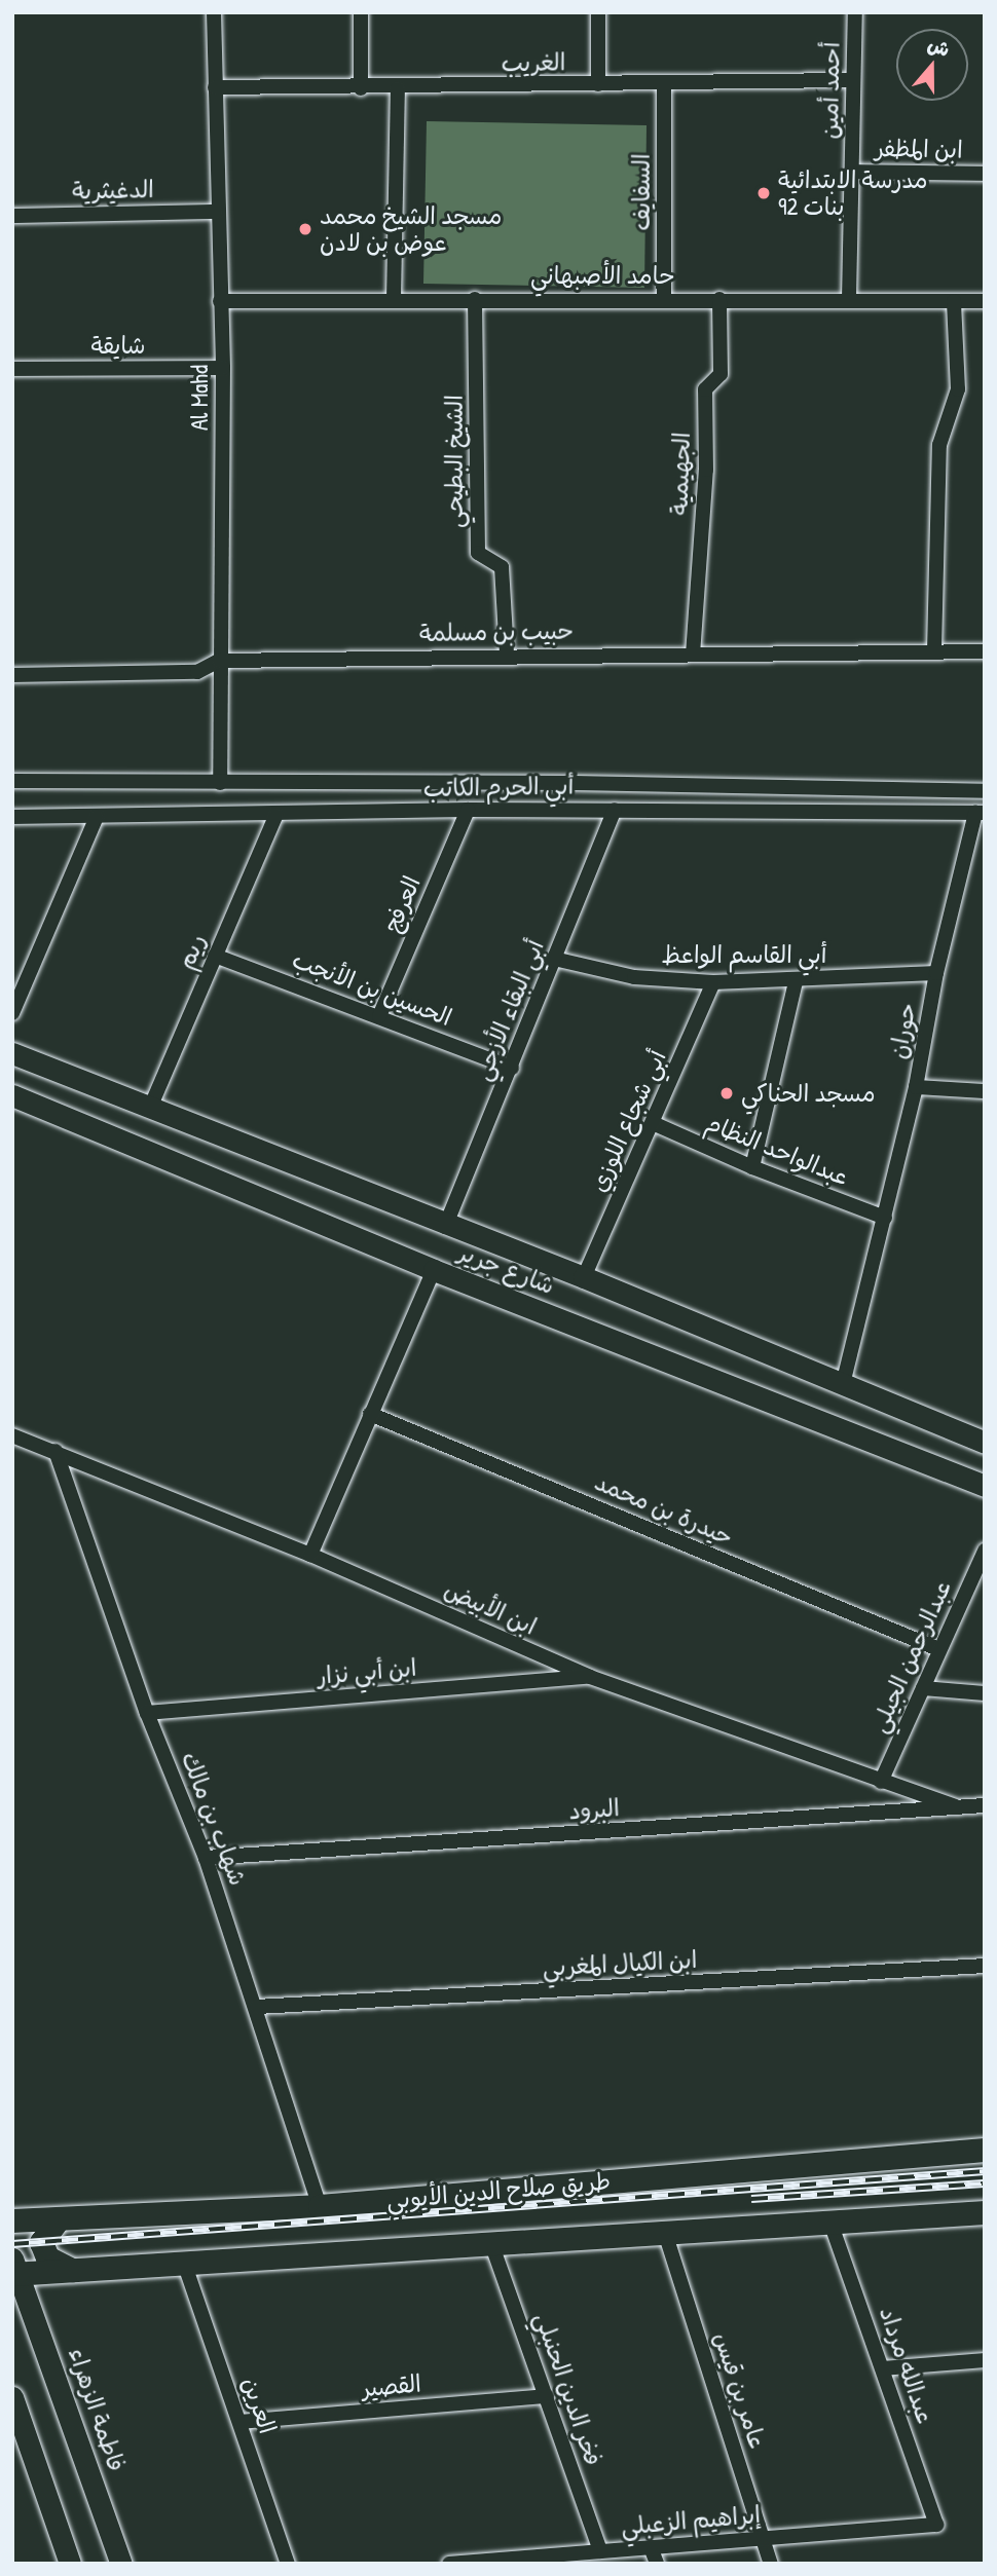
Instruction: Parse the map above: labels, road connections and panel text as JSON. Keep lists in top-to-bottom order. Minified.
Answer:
{"streets":{"main road":["شارع جرير","طريق صلاح الدين الأيوبي","فاطمة الزهراء"],"street":["الغريب","أحمد أمين","ابن المظفر","الدغيثرية","السفايف","حامد الأصبهاني","شايقة","Al Mahd","الشيخ البطيحي","الجهيمية","حبيب بن مسلمة","أبي الحرم الكاتب","العرفج","ريم","أبي القاسم الواعظ","الحسين بن الأنجب","أبي البقاء الأزجي","حوران","أبي شجاع اللوزي","عبدالواحد النظام","حيدرة بن محمد","ابن الأبيض","عبدالرحمن الجيلي","ابن أبي نزار","البرود","شهاب بن مالك","ابن الكيال المغربي","عبدالله مرداد","القصير","فخر الدين الحنبلي","عامر بن قيس","العرين","إبراهيم الزعبلي"]},"crossings":[["الغريب","أحمد أمين"],["الغريب","السفايف"],["الغريب","Al Mahd"],["أحمد أمين","ابن المظفر"],["أحمد أمين","حامد الأصبهاني"],["الدغيثرية","Al Mahd"],["السفايف","حامد الأصبهاني"],["حامد الأصبهاني","Al Mahd"],["حامد الأصبهاني","الشيخ البطيحي"],["حامد الأصبهاني","الجهيمية"],["شايقة","Al Mahd"],["Al Mahd","حبيب بن مسلمة"],["Al Mahd","أبي الحرم الكاتب"],["الشيخ البطيحي","حبيب بن مسلمة"],["الجهيمية","حبيب بن مسلمة"],["أبي الحرم الكاتب","العرفج"],["أبي الحرم الكاتب","ريم"],["أبي الحرم الكاتب","أبي البقاء الأزجي"],["أبي الحرم الكاتب","حوران"],["العرفج","الحسين بن الأنجب"],["ريم","الحسين بن الأنجب"],["ريم","شارع جرير"],["أبي القاسم الواعظ","أبي البقاء الأزجي"],["أبي القاسم الواعظ","حوران"],["أبي القاسم الواعظ","أبي شجاع اللوزي"],["الحسين بن الأنجب","أبي البقاء الأزجي"],["أبي البقاء الأزجي","شارع جرير"],["حوران","عبدالواحد النظام"],["حوران","شارع جرير"],["أبي شجاع اللوزي","عبدالواحد النظام"],["أبي شجاع اللوزي","شارع جرير"],["حيدرة بن محمد","عبدالرحمن الجيلي"],["ابن الأبيض","عبدالرحمن الجيلي"],["ابن الأبيض","ابن أبي نزار"],["ابن الأبيض","البرود"],["ابن الأبيض","شهاب بن مالك"],["ابن أبي نزار","شهاب بن مالك"],["البرود","شهاب بن مالك"],["شهاب بن مالك","ابن الكيال المغربي"],["شهاب بن مالك","طريق صلاح الدين الأيوبي"],["عبدالله مرداد","إبراهيم الزعبلي"],["القصير","فخر الدين الحنبلي"],["القصير","العرين"],["فخر الدين الحنبلي","إبراهيم الزعبلي"],["عامر بن قيس","إبراهيم الزعبلي"]],"places":["مدرسة الابتدائية 92 بنات","مسجد الشيخ محمد عوض بن لادن","مسجد الحناكي"],"north":"top"}
